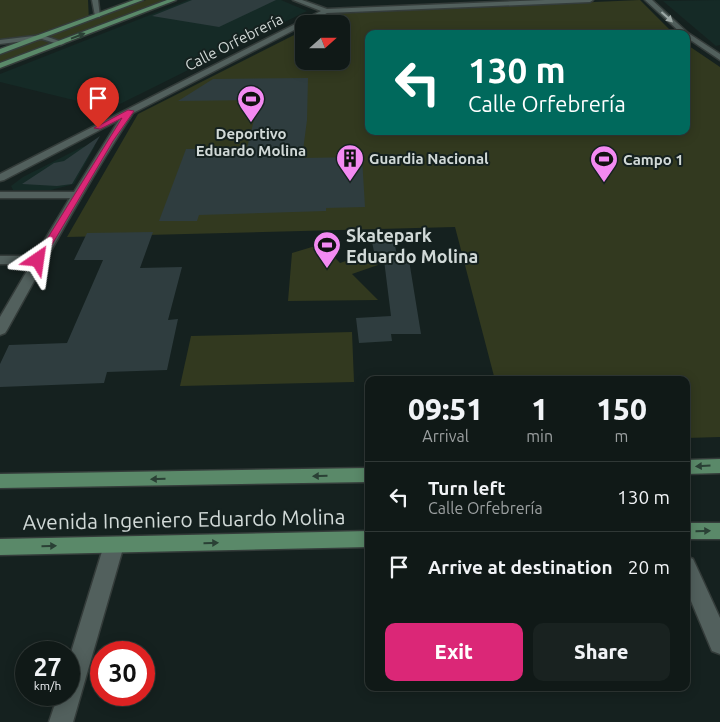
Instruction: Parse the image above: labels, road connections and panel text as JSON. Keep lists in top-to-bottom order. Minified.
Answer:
{"streets":{"main road":["Avenida Ingeniero Eduardo Molina"],"street":["Calle Orfebrería"]},"places":{"sports":["Deportivo Eduardo Molina","Campo 1","Skatepark Eduardo Molina"],"building":["Guardia Nacional"]},"north":"right","page":{"turn":["130 m","Calle Orfebrería"],"eta":["09:51","Arrival","1","min","150","m"],"list":[{"name":"Turn left","note":"Calle Orfebrería","value":"130 m"},{"name":"Arrive at destination","value":"20 m"}],"buttons":["Exit","Share"],"speed":"27 km/h","limit":"30"}}
